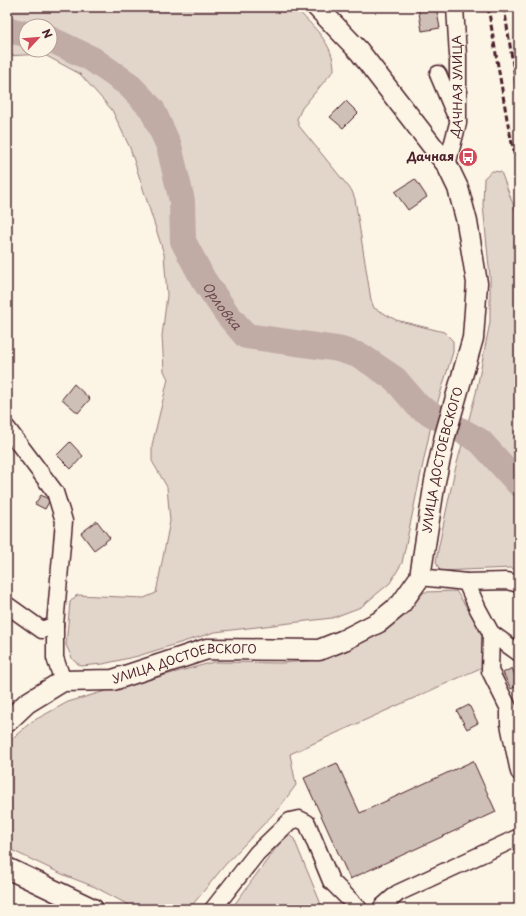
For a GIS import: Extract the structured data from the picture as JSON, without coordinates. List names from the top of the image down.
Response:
{
  "streets": {
    "main road": ["УЛИЦА ДОСТОЕВСКОГО"],
    "street": ["ДАЧНАЯ УЛИЦА"]
  },
  "crossings": [
    ["ДАЧНАЯ УЛИЦА", "УЛИЦА ДОСТОЕВСКОГО"]
  ],
  "water": ["Орловка"],
  "places": {
    "bus stop": ["Дачная"]
  },
  "north": "top right"
}
